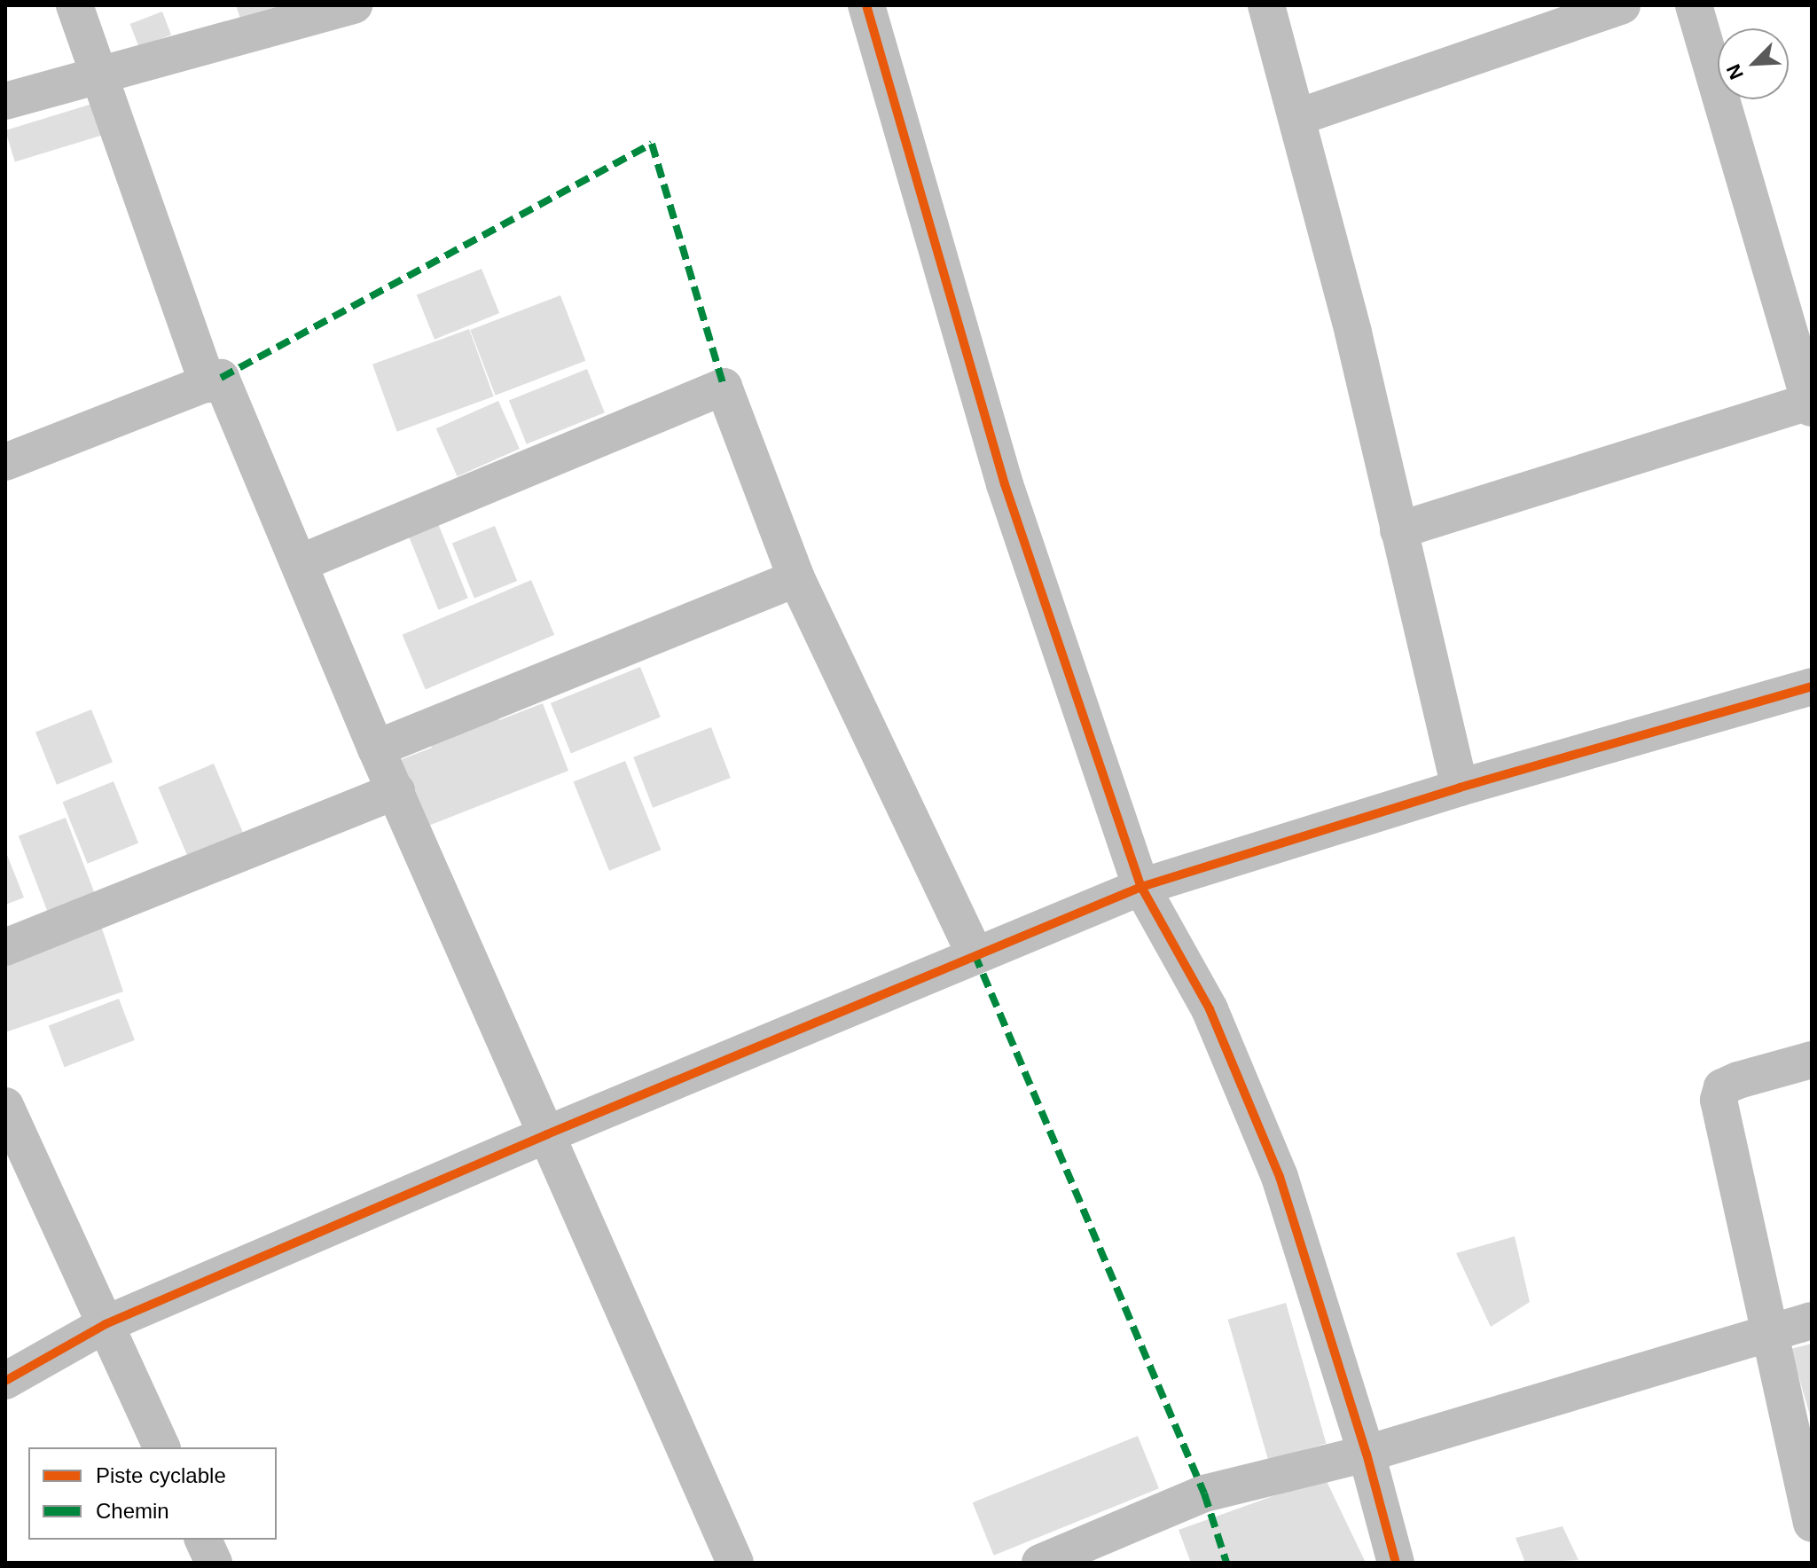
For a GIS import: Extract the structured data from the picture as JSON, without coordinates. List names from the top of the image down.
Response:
{
  "legend": ["Piste cyclable", "Chemin"],
  "north": "bottom left"
}
